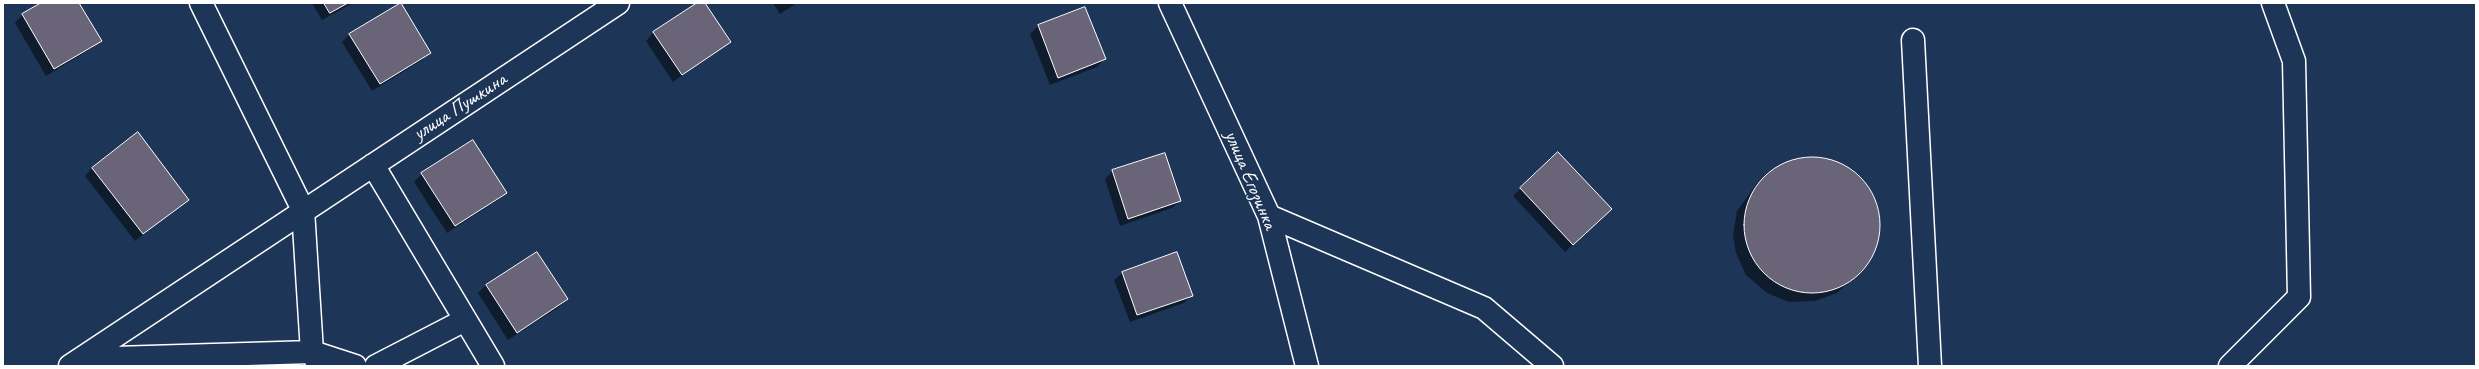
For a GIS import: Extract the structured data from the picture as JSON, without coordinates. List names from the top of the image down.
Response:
{
  "streets": {
    "street": ["улица Пушкина", "улица Егозинка"]
  }
}
